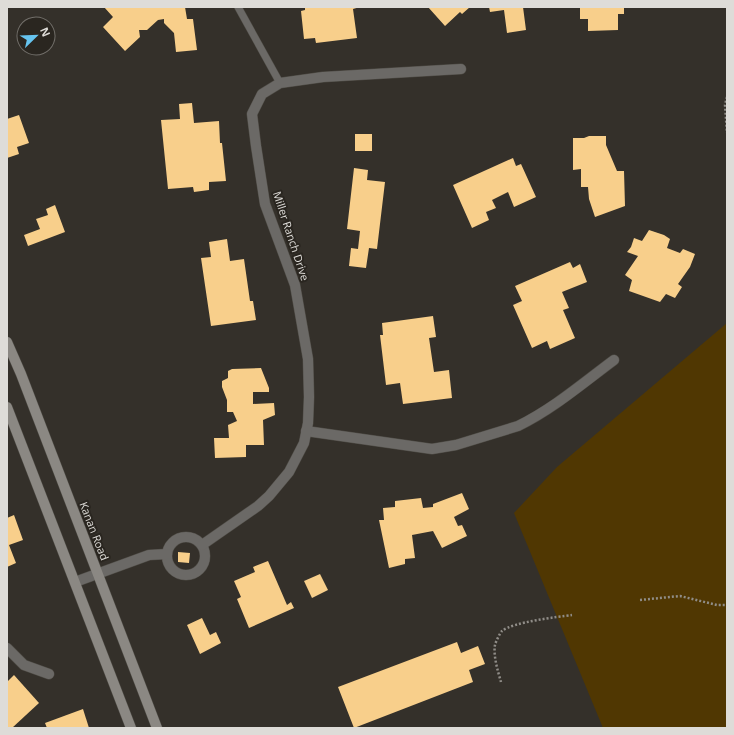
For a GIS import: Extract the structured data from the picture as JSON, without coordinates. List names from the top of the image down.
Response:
{
  "streets": {
    "main road": ["Kanan Road"],
    "street": ["Miller Ranch Drive"]
  },
  "north": "top right"
}
